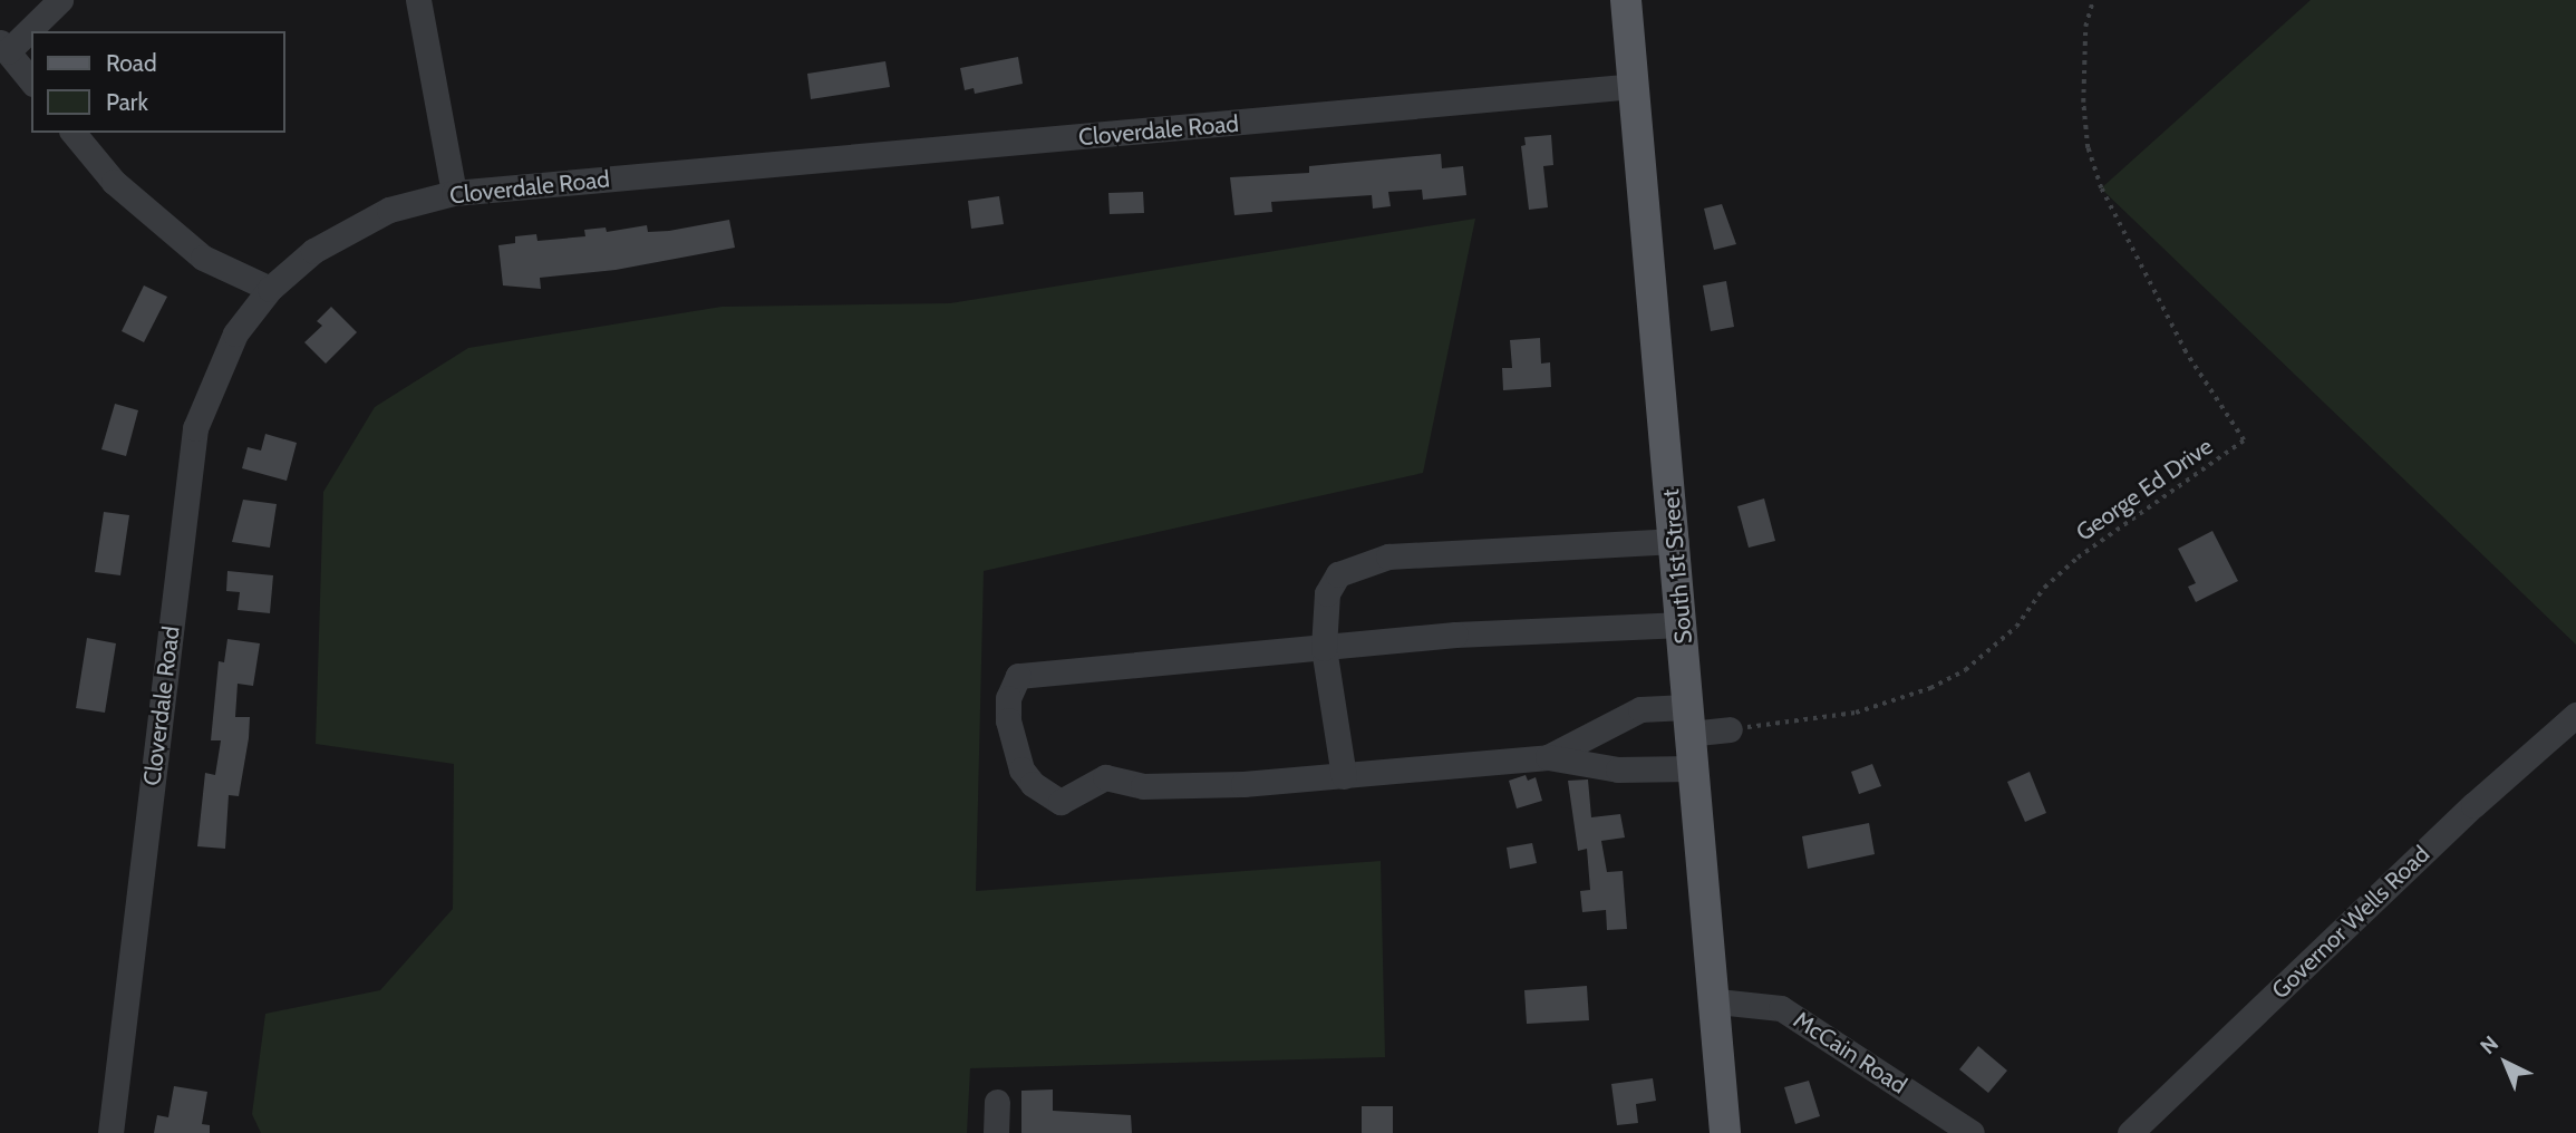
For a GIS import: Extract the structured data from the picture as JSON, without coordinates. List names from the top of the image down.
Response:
{
  "streets": {
    "main road": ["South 1st Street"],
    "street": ["Cloverdale Road", "Governor Wells Road", "McCain Road"],
    "path": ["George Ed Drive"]
  },
  "crossings": [
    ["Cloverdale Road", "South 1st Street"],
    ["South 1st Street", "McCain Road"]
  ],
  "legend": ["Road", "Park"],
  "north": "top left"
}
